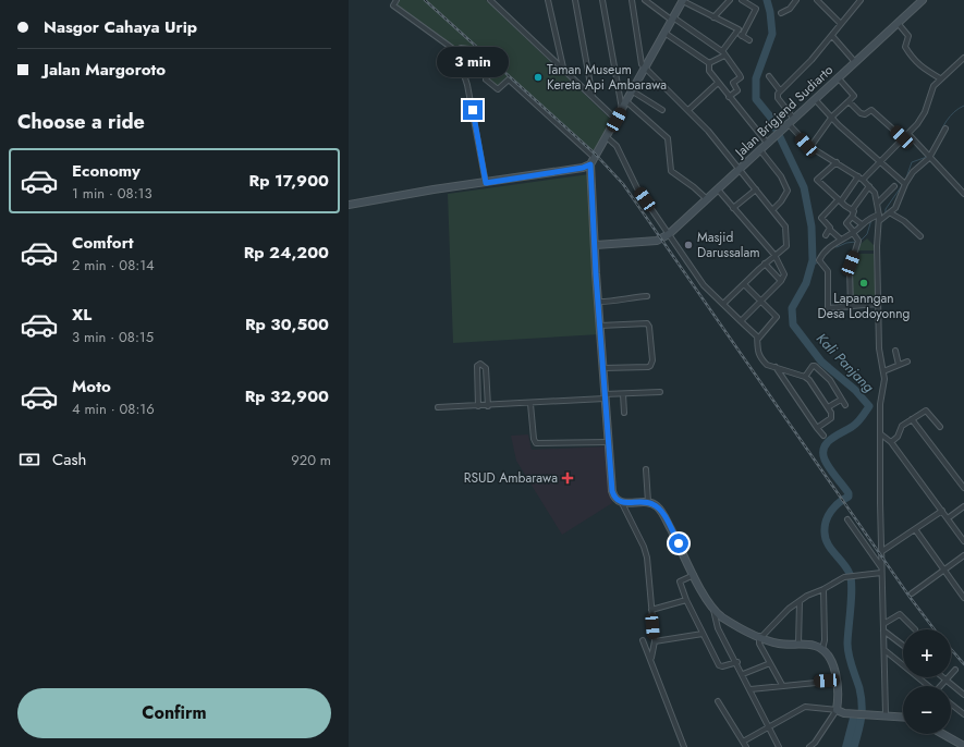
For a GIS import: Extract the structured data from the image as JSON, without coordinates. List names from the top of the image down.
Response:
{
  "streets": {
    "street": ["Jalan Brigjend Sudiarto"]
  },
  "water": ["Kali Panjang"],
  "places": {
    "other": ["Taman Museum Kereta Api Ambarawa", "Masjid Darussalam", "Lapanngan Desa Lodoyonng"],
    "health": ["RSUD Ambarawa"]
  },
  "page": {
    "banner": ["Nasgor Cahaya Urip", "Jalan Margoroto"],
    "bubble": "3 min",
    "heading": "Choose a ride",
    "list": [
      {
        "name": "Economy",
        "note": "1 min · 08:13",
        "value": "Rp 17,900"
      },
      {
        "name": "Comfort",
        "note": "2 min · 08:14",
        "value": "Rp 24,200"
      },
      {
        "name": "XL",
        "note": "3 min · 08:15",
        "value": "Rp 30,500"
      },
      {
        "name": "Moto",
        "note": "4 min · 08:16",
        "value": "Rp 32,900"
      }
    ],
    "pay": ["Cash", "920 m"],
    "map_buttons": ["+", "−"],
    "buttons": "Confirm"
  }
}
